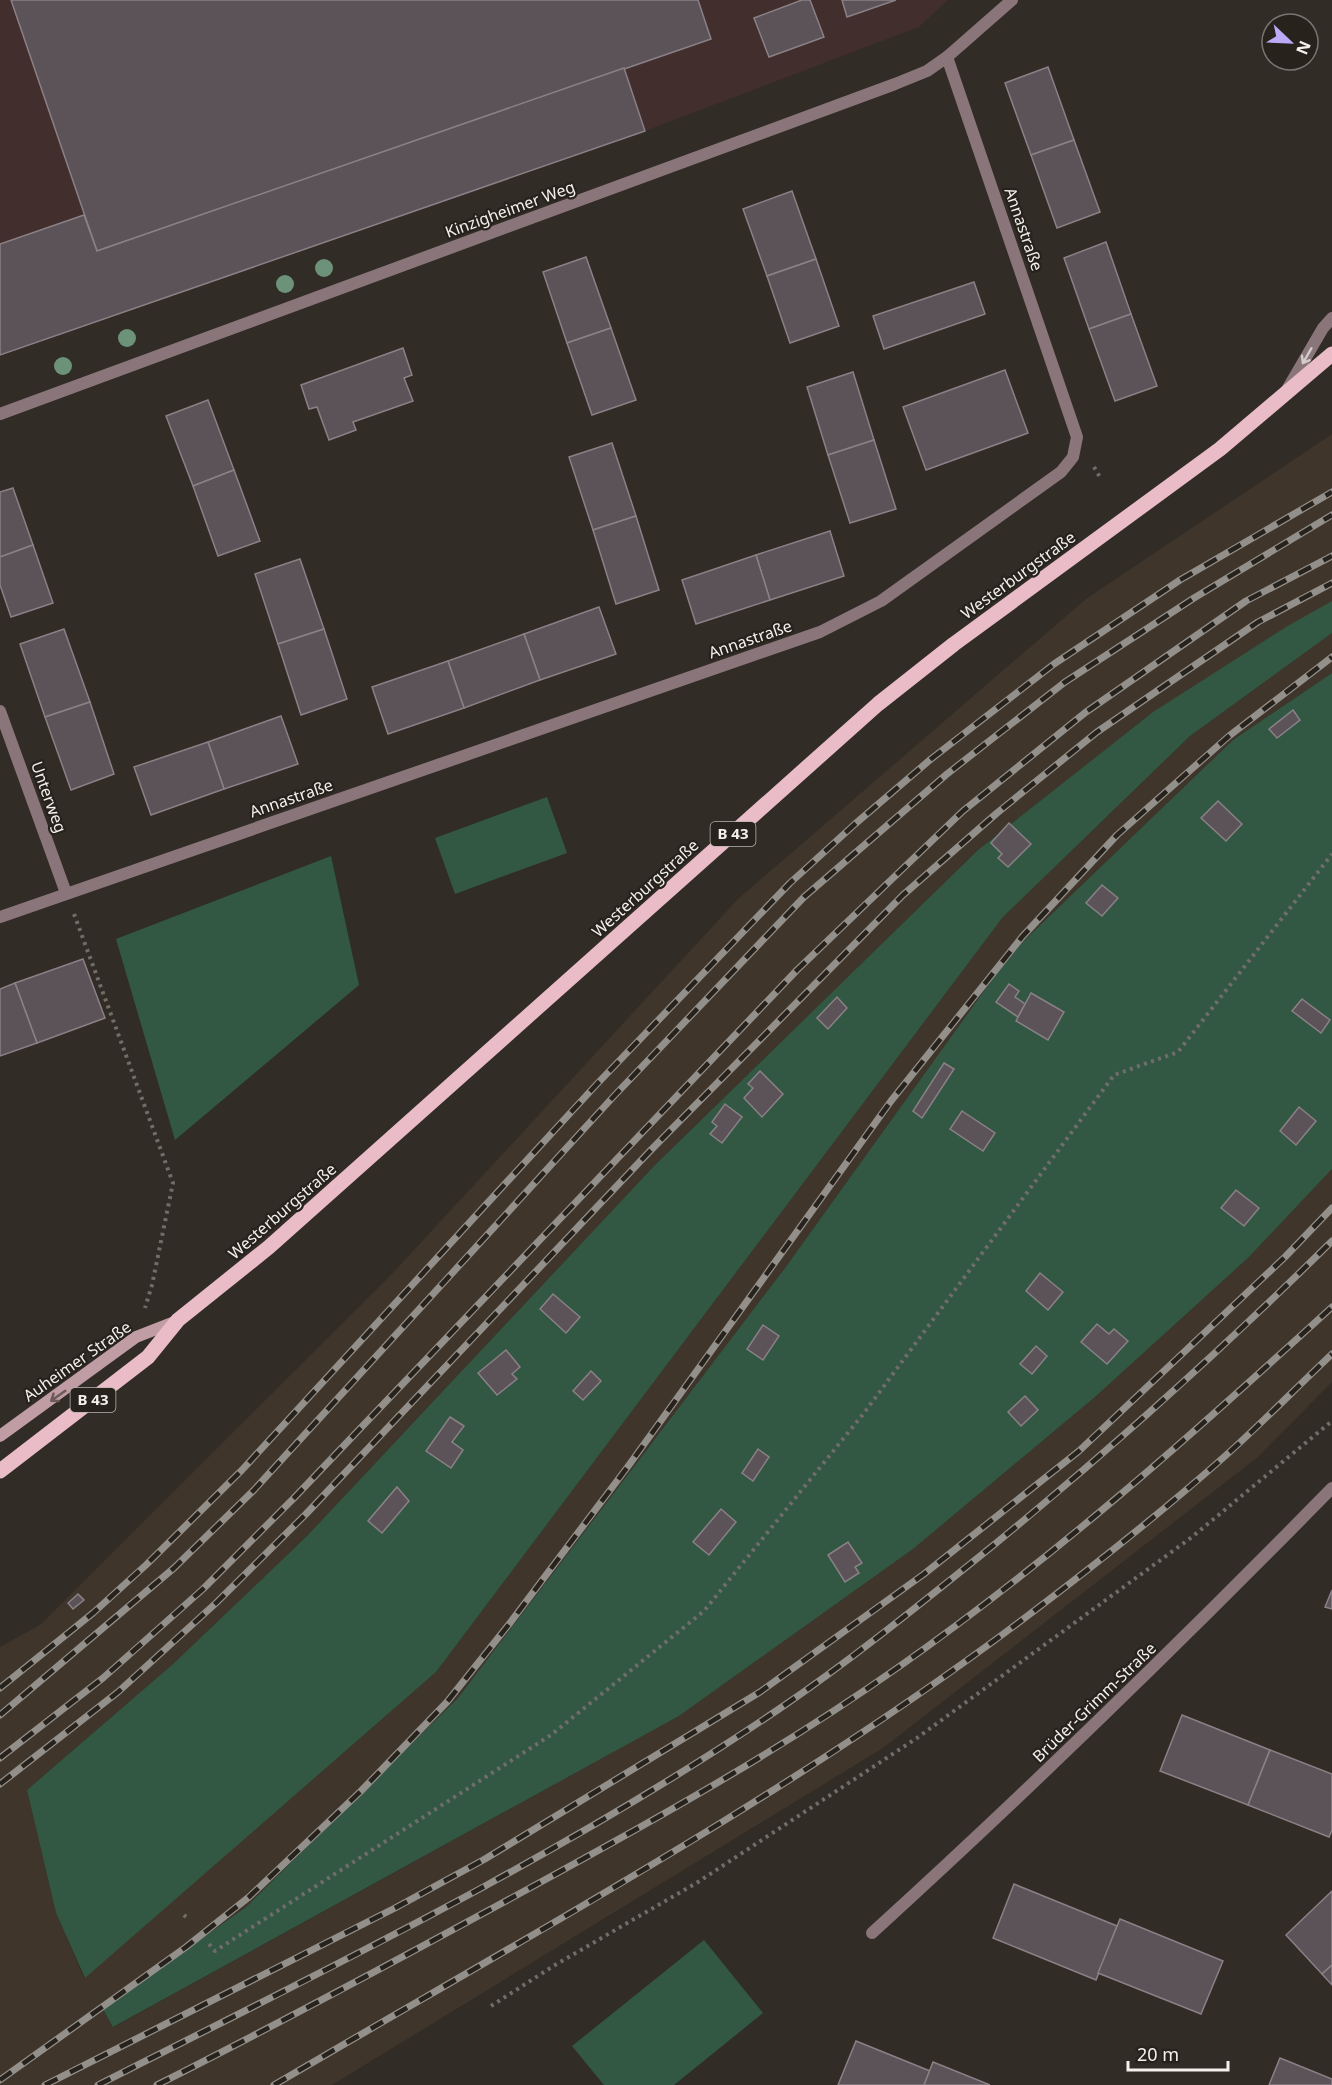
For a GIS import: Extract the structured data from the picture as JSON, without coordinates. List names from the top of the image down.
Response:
{
  "streets": {
    "main road": ["Westerburgstraße", "B 43", "Auheimer Straße"],
    "street": [
      "Kinzigheimer Weg",
      "Annastraße",
      "Unterweg",
      "Brüder-Grimm-Straße"
    ]
  },
  "crossings": [
    ["Kinzigheimer Weg", "Annastraße"],
    ["Annastraße", "Unterweg"],
    ["Westerburgstraße", "Auheimer Straße"]
  ],
  "one_way": ["Auheimer Straße"],
  "scale_bar": "20 m",
  "north": "bottom right"
}
